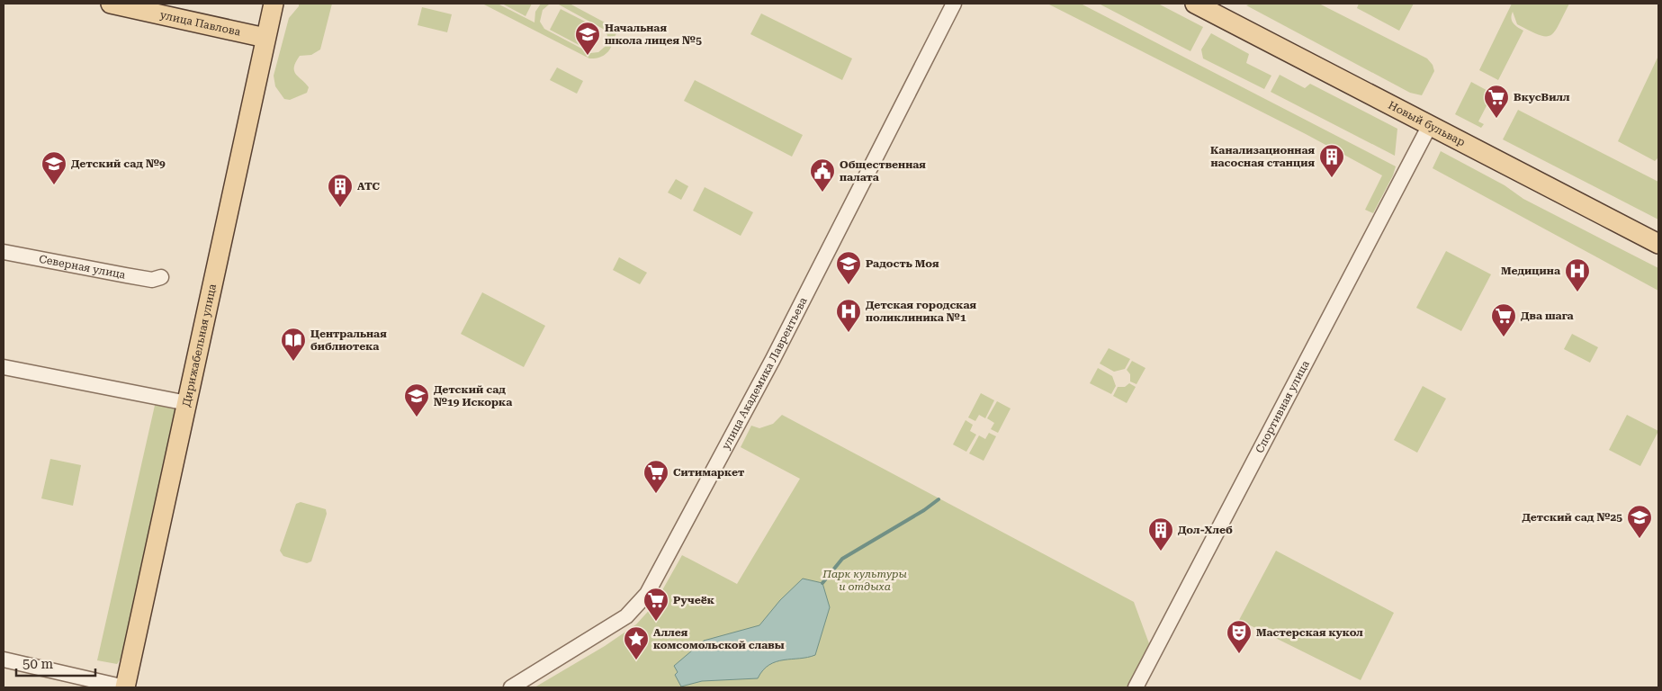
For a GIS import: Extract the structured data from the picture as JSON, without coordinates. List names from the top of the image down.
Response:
{
  "streets": {
    "main road": ["улица Павлова", "Новый бульвар", "Дирижабельная улица"],
    "street": ["Северная улица", "улица Академика Лаврентьева", "Спортивная улица"]
  },
  "crossings": [
    ["улица Павлова", "Дирижабельная улица"],
    ["Новый бульвар", "Спортивная улица"]
  ],
  "parks": ["Парк культуры и отдыха"],
  "places": {
    "school or university": [
      "Начальная школа лицея №5",
      "Детский сад №9",
      "Радость Моя",
      "Детский сад №19 Искорка",
      "Детский сад №25"
    ],
    "supermarket": [
      "ВкусВилл",
      "Два шага",
      "Ситимаркет",
      "Ручеёк"
    ],
    "building": ["Канализационная насосная станция", "АТС", "Дол-Хлеб"],
    "public building": ["Общественная палата"],
    "hospital": ["Медицина", "Детская городская поликлиника №1"],
    "library": ["Центральная библиотека"],
    "theatre": ["Мастерская кукол"],
    "place": ["Аллея комсомольской славы"]
  },
  "scale_bar": "50 m"
}
